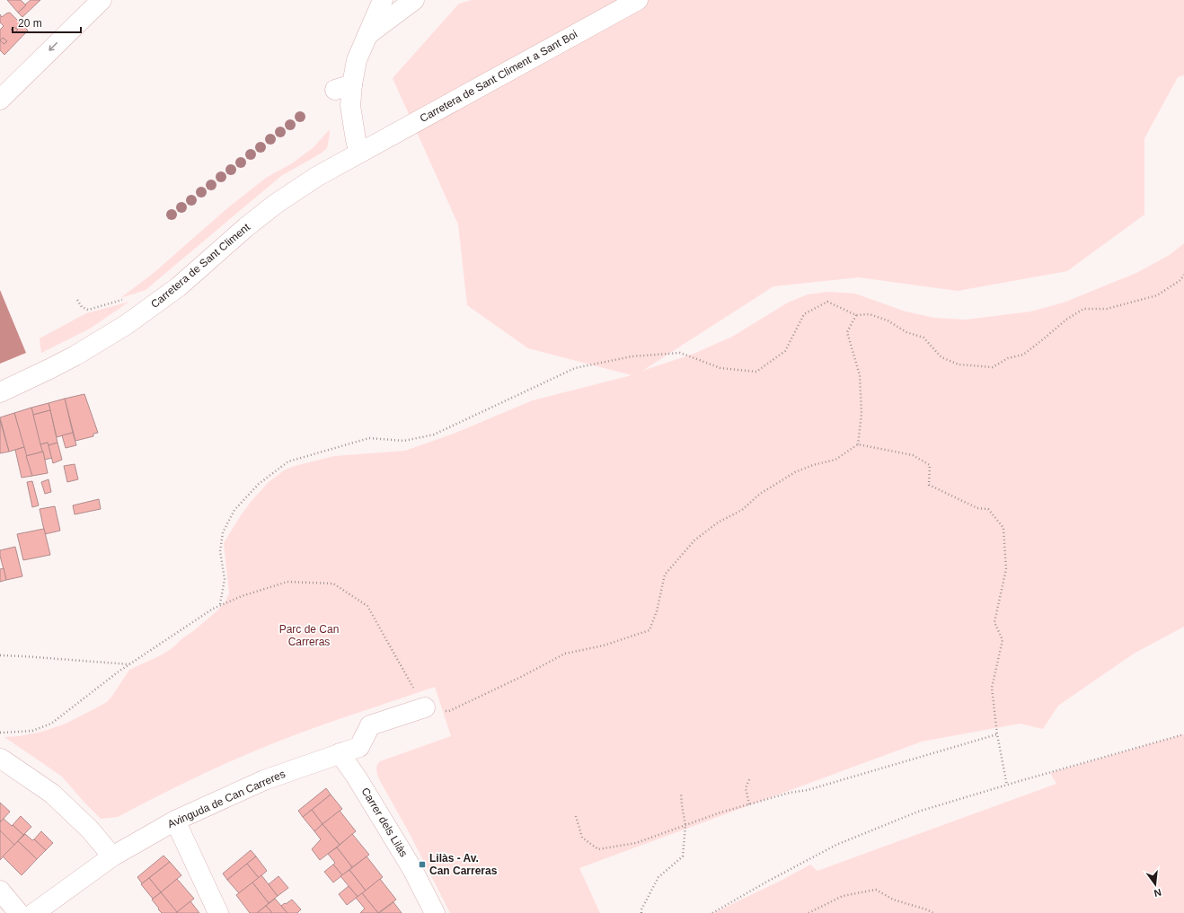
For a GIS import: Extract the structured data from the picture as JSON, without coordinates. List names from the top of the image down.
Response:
{
  "streets": {
    "street": [
      "Carretera de Sant Climent a Sant Boi",
      "Carretera de Sant Climent",
      "Avinguda de Can Carreres",
      "Carrer dels Lilàs"
    ]
  },
  "crossings": [
    ["Carretera de Sant Climent a Sant Boi", "Carretera de Sant Climent"],
    ["Avinguda de Can Carreres", "Carrer dels Lilàs"]
  ],
  "parks": ["Parc de Can Carreras"],
  "places": {
    "transit": ["Lilàs - Av. Can Carreras"]
  },
  "scale_bar": "20 m",
  "north": "bottom"
}
